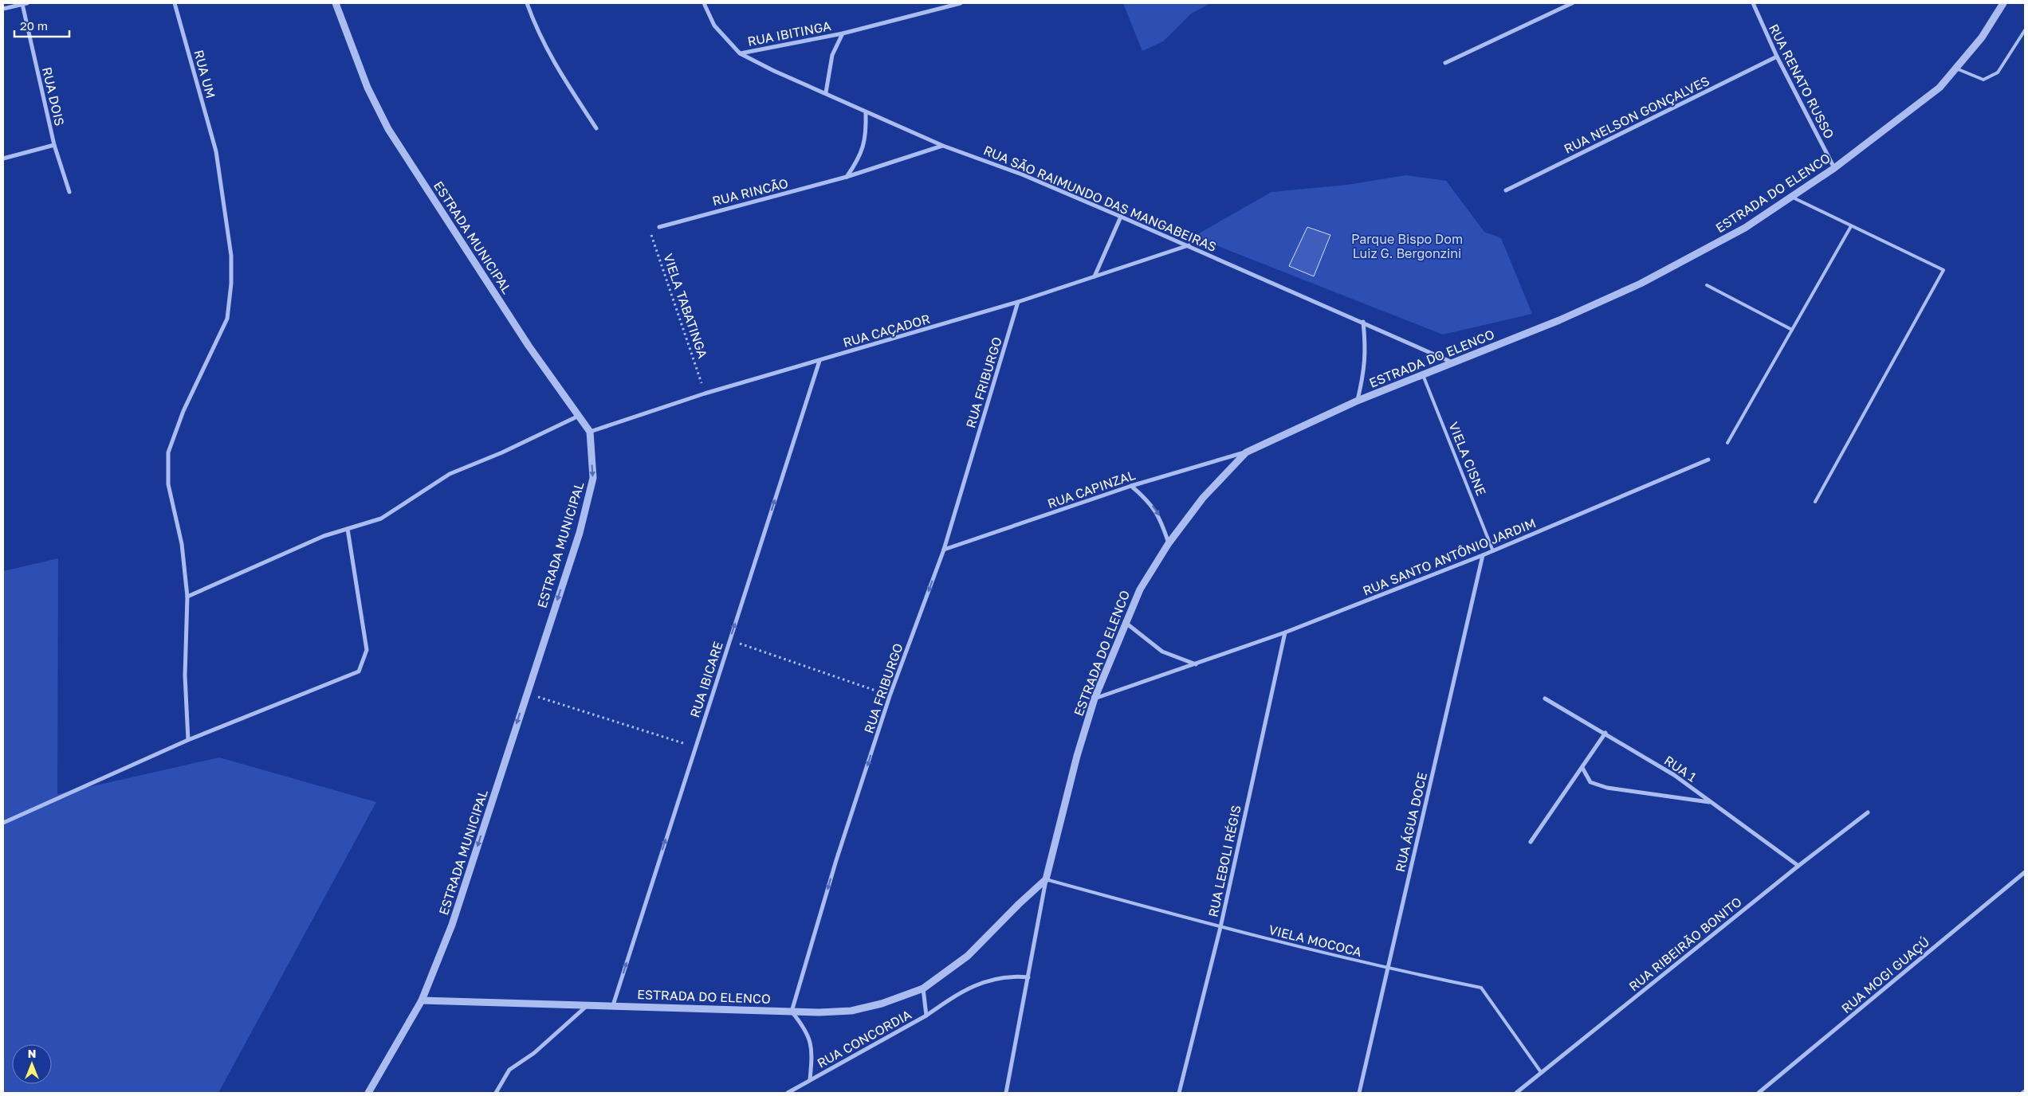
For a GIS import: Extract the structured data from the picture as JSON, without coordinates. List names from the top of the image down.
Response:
{
  "streets": {
    "street": [
      "RUA IBITINGA",
      "RUA UM",
      "RUA RENATO RUSSO",
      "RUA DOIS",
      "RUA NELSON GONÇALVES",
      "RUA RINCÃO",
      "ESTRADA DO ELENCO",
      "RUA SÃO RAIMUNDO DAS MANGABEIRAS",
      "ESTRADA MUNICIPAL",
      "RUA CAÇADOR",
      "RUA FRIBURGO",
      "RUA CAPINZAL",
      "RUA SANTO ANTÔNIO JARDIM",
      "RUA IBICARE",
      "RUA 1",
      "RUA ÁGUA DOCE",
      "RUA LEBOLI RÉGIS",
      "RUA RIBEIRÃO BONITO",
      "RUA MOGI GUAÇÚ",
      "RUA CONCORDIA"
    ],
    "lane": ["VIELA CISNE", "VIELA MOCOCA"],
    "path": ["VIELA TABATINGA"]
  },
  "crossings": [
    ["RUA IBITINGA", "RUA SÃO RAIMUNDO DAS MANGABEIRAS"],
    ["RUA RENATO RUSSO", "RUA NELSON GONÇALVES"],
    ["RUA RENATO RUSSO", "ESTRADA DO ELENCO"],
    ["RUA RINCÃO", "RUA SÃO RAIMUNDO DAS MANGABEIRAS"],
    ["RUA RINCÃO", "VIELA TABATINGA"],
    ["ESTRADA DO ELENCO", "RUA SÃO RAIMUNDO DAS MANGABEIRAS"],
    ["ESTRADA DO ELENCO", "ESTRADA MUNICIPAL"],
    ["ESTRADA DO ELENCO", "RUA FRIBURGO"],
    ["ESTRADA DO ELENCO", "VIELA CISNE"],
    ["ESTRADA DO ELENCO", "RUA CAPINZAL"],
    ["ESTRADA DO ELENCO", "RUA SANTO ANTÔNIO JARDIM"],
    ["ESTRADA DO ELENCO", "RUA IBICARE"],
    ["ESTRADA DO ELENCO", "VIELA MOCOCA"],
    ["ESTRADA DO ELENCO", "RUA CONCORDIA"],
    ["RUA SÃO RAIMUNDO DAS MANGABEIRAS", "RUA CAÇADOR"],
    ["ESTRADA MUNICIPAL", "RUA CAÇADOR"],
    ["VIELA TABATINGA", "RUA CAÇADOR"],
    ["RUA CAÇADOR", "RUA FRIBURGO"],
    ["RUA CAÇADOR", "RUA IBICARE"],
    ["RUA FRIBURGO", "RUA CAPINZAL"],
    ["VIELA CISNE", "RUA SANTO ANTÔNIO JARDIM"],
    ["RUA SANTO ANTÔNIO JARDIM", "RUA ÁGUA DOCE"],
    ["RUA SANTO ANTÔNIO JARDIM", "RUA LEBOLI RÉGIS"],
    ["RUA 1", "RUA RIBEIRÃO BONITO"],
    ["RUA ÁGUA DOCE", "VIELA MOCOCA"],
    ["RUA LEBOLI RÉGIS", "VIELA MOCOCA"],
    ["VIELA MOCOCA", "RUA RIBEIRÃO BONITO"]
  ],
  "one_way": ["ESTRADA MUNICIPAL", "RUA FRIBURGO", "RUA IBICARE"],
  "parks": ["Parque Bispo Dom Luiz G. Bergonzini"],
  "scale_bar": "20 m",
  "north": "top"
}
